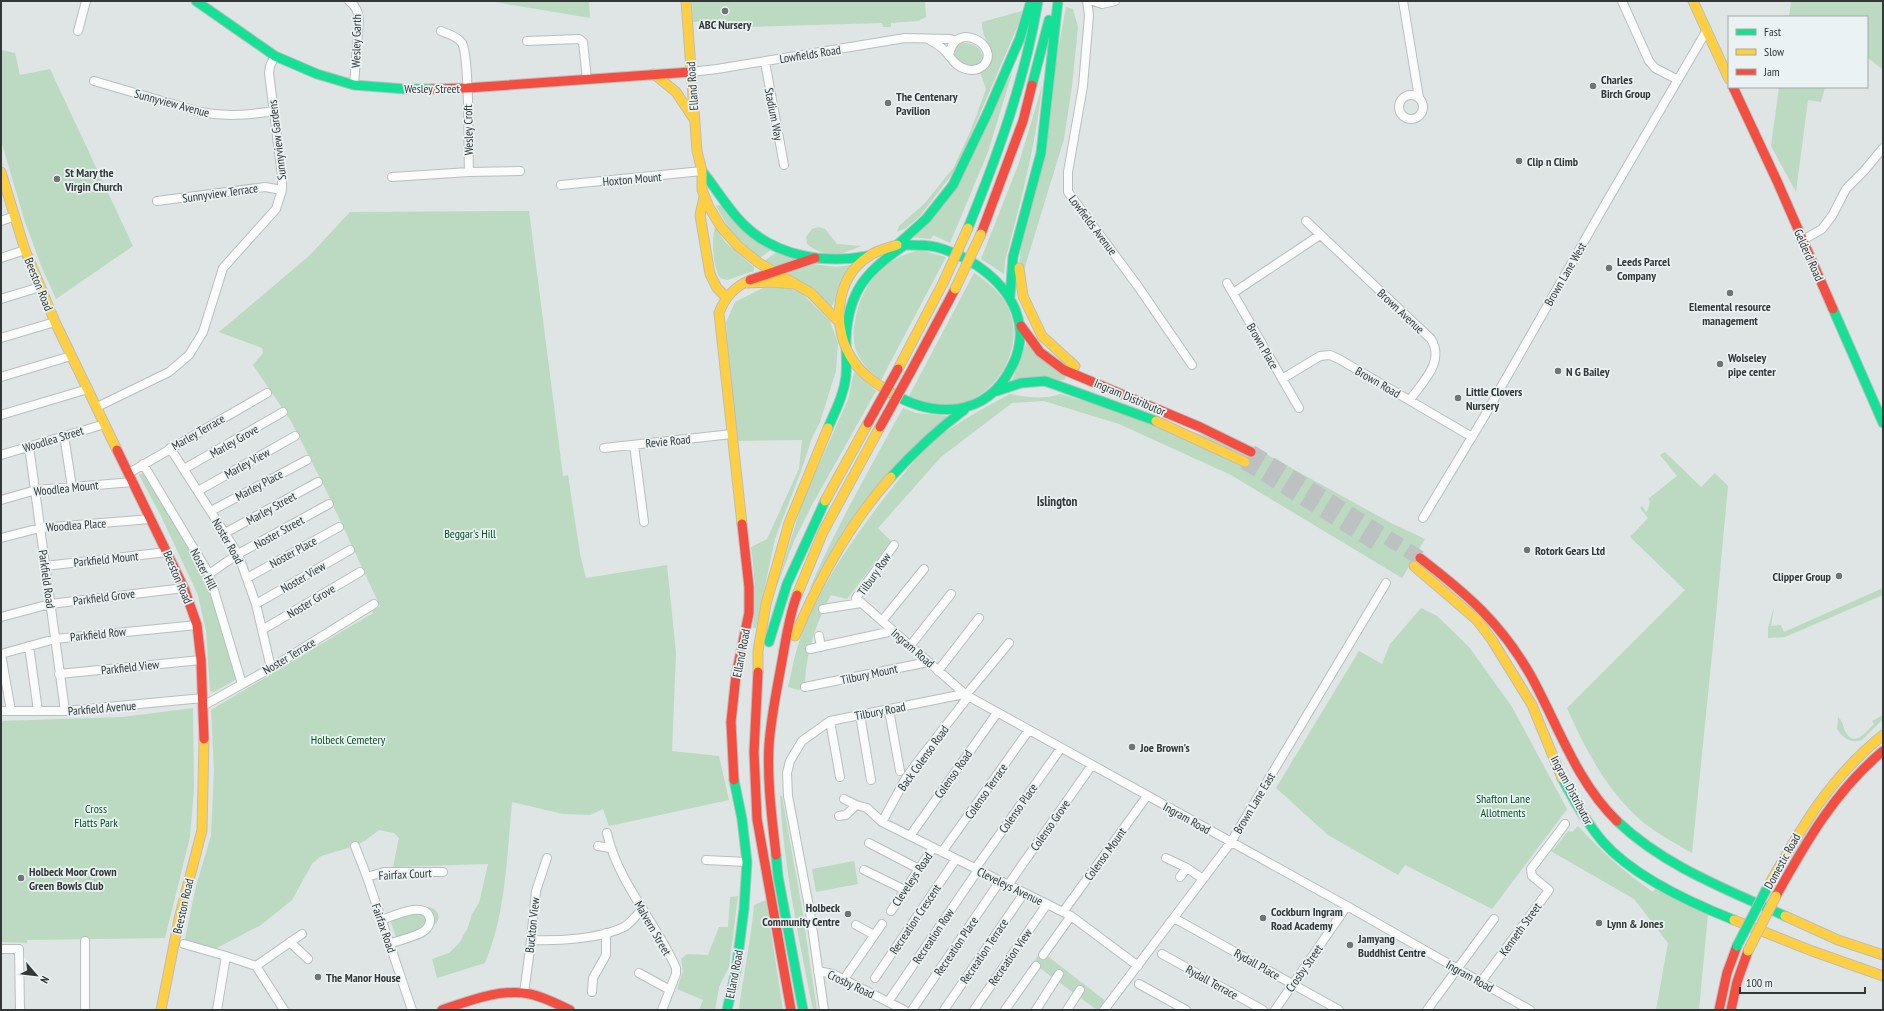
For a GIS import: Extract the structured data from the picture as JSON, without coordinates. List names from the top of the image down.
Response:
{
  "streets": {
    "main road": [
      "Elland Road",
      "Wesley Street",
      "Gelderd Road",
      "Beeston Road",
      "Ingram Distributor",
      "Domestic Road"
    ],
    "street": [
      "Wesley Garth",
      "Lowfields Road",
      "Sunnyview Avenue",
      "Stadium Way",
      "Wesley Croft",
      "Sunnyview Gardens",
      "Hoxton Mount",
      "Sunnyview Terrace",
      "Lowfields Avenue",
      "Brown Lane West",
      "Brown Avenue",
      "Brown Place",
      "Brown Road",
      "Marley Terrace",
      "Woodlea Street",
      "Marley Grove",
      "Revie Road",
      "Marley View",
      "Marley Place",
      "Woodlea Mount",
      "Marley Street",
      "Woodlea Place",
      "Noster Street",
      "Noster Road",
      "Noster Place",
      "Parkfield Mount",
      "Noster Hill",
      "Tilbury Row",
      "Noster View",
      "Parkfield Road",
      "Parkfield Grove",
      "Noster Grove",
      "Parkfield Row",
      "Ingram Road",
      "Noster Terrace",
      "Parkfield View",
      "Tilbury Mount",
      "Parkfield Avenue",
      "Tilbury Road",
      "Back Colenso Road",
      "Colenso Road",
      "Colenso Terrace",
      "Brown Lane East",
      "Colenso Place",
      "Colenso Grove",
      "Colenso Mount",
      "Fairfax Court",
      "Cleveleys Road",
      "Cleveleys Avenue",
      "Recreation Crescent",
      "Buckton View",
      "Fairfax Road",
      "Malvern Street",
      "Kenneth Street",
      "Recreation Row",
      "Recreation Place",
      "Recreation Terrace",
      "Recreation View",
      "Rydall Place",
      "Crosby Street",
      "Rydall Terrace",
      "Crosby Road"
    ]
  },
  "crossings": [
    ["Wesley Garth", "Wesley Street"],
    ["Lowfields Road", "Elland Road"],
    ["Lowfields Road", "Wesley Street"],
    ["Lowfields Road", "Stadium Way"],
    ["Elland Road", "Wesley Street"],
    ["Elland Road", "Hoxton Mount"],
    ["Elland Road", "Revie Road"],
    ["Wesley Street", "Wesley Croft"],
    ["Wesley Street", "Sunnyview Gardens"],
    ["Sunnyview Avenue", "Sunnyview Gardens"],
    ["Sunnyview Gardens", "Sunnyview Terrace"],
    ["Sunnyview Gardens", "Beeston Road"],
    ["Brown Lane West", "Brown Road"],
    ["Beeston Road", "Marley Terrace"],
    ["Beeston Road", "Woodlea Street"],
    ["Beeston Road", "Woodlea Mount"],
    ["Beeston Road", "Woodlea Place"],
    ["Beeston Road", "Parkfield Mount"],
    ["Beeston Road", "Parkfield Grove"],
    ["Beeston Road", "Parkfield Row"],
    ["Beeston Road", "Noster Terrace"],
    ["Beeston Road", "Parkfield View"],
    ["Beeston Road", "Parkfield Avenue"],
    ["Brown Avenue", "Brown Road"],
    ["Brown Place", "Brown Road"],
    ["Marley Terrace", "Woodlea Mount"],
    ["Marley Terrace", "Noster Road"],
    ["Marley Terrace", "Noster Hill"],
    ["Woodlea Street", "Parkfield Road"],
    ["Marley Grove", "Noster Road"],
    ["Marley View", "Noster Road"],
    ["Marley Place", "Noster Road"],
    ["Woodlea Mount", "Parkfield Road"],
    ["Marley Street", "Noster Road"],
    ["Woodlea Place", "Parkfield Road"],
    ["Noster Street", "Noster Road"],
    ["Noster Street", "Noster Hill"],
    ["Noster Road", "Noster Place"],
    ["Noster Road", "Noster View"],
    ["Noster Road", "Noster Grove"],
    ["Noster Road", "Noster Terrace"],
    ["Parkfield Mount", "Parkfield Road"],
    ["Noster Hill", "Noster Terrace"],
    ["Tilbury Row", "Ingram Road"],
    ["Parkfield Road", "Parkfield Grove"],
    ["Parkfield Road", "Parkfield Row"],
    ["Parkfield Road", "Parkfield View"],
    ["Parkfield Road", "Parkfield Avenue"],
    ["Ingram Road", "Tilbury Mount"],
    ["Ingram Road", "Tilbury Road"],
    ["Ingram Road", "Back Colenso Road"],
    ["Ingram Road", "Colenso Road"],
    ["Ingram Road", "Colenso Terrace"],
    ["Ingram Road", "Brown Lane East"],
    ["Ingram Road", "Colenso Place"],
    ["Ingram Road", "Colenso Grove"],
    ["Ingram Road", "Colenso Mount"],
    ["Ingram Road", "Kenneth Street"],
    ["Ingram Road", "Crosby Street"],
    ["Noster Terrace", "Parkfield Avenue"],
    ["Tilbury Road", "Back Colenso Road"],
    ["Tilbury Road", "Crosby Road"],
    ["Back Colenso Road", "Cleveleys Avenue"],
    ["Colenso Road", "Cleveleys Avenue"],
    ["Colenso Terrace", "Cleveleys Avenue"],
    ["Brown Lane East", "Cleveleys Avenue"],
    ["Brown Lane East", "Rydall Place"],
    ["Colenso Place", "Cleveleys Avenue"],
    ["Colenso Place", "Recreation Row"],
    ["Colenso Grove", "Cleveleys Avenue"],
    ["Colenso Grove", "Recreation Place"],
    ["Colenso Mount", "Cleveleys Avenue"],
    ["Fairfax Court", "Fairfax Road"],
    ["Cleveleys Road", "Cleveleys Avenue"],
    ["Cleveleys Avenue", "Recreation Crescent"],
    ["Cleveleys Avenue", "Recreation Row"],
    ["Cleveleys Avenue", "Recreation Place"],
    ["Cleveleys Avenue", "Recreation Terrace"],
    ["Cleveleys Avenue", "Recreation View"],
    ["Recreation Row", "Crosby Road"],
    ["Rydall Place", "Crosby Street"]
  ],
  "districts": ["Islington"],
  "parks": [
    "Beggar's Hill",
    "Holbeck Cemetery",
    "Shafton Lane Allotments",
    "Cross Flatts Park"
  ],
  "places": [
    "ABC Nursery",
    "Charles Birch Group",
    "The Centenary Pavilion",
    "Clip n Climb",
    "St Mary the Virgin Church",
    "Leeds Parcel Company",
    "Elemental resource management",
    "Wolseley pipe center",
    "N G Bailey",
    "Little Clovers Nursery",
    "Rotork Gears Ltd",
    "Clipper Group",
    "Joe Brown's",
    "Holbeck Moor Crown Green Bowls Club",
    "Holbeck Community Centre",
    "Cockburn Ingram Road Academy",
    "Lynn & Jones",
    "Jamyang Buddhist Centre",
    "The Manor House"
  ],
  "legend": ["Fast", "Slow", "Jam"],
  "scale_bar": "100 m",
  "north": "bottom right"
}
